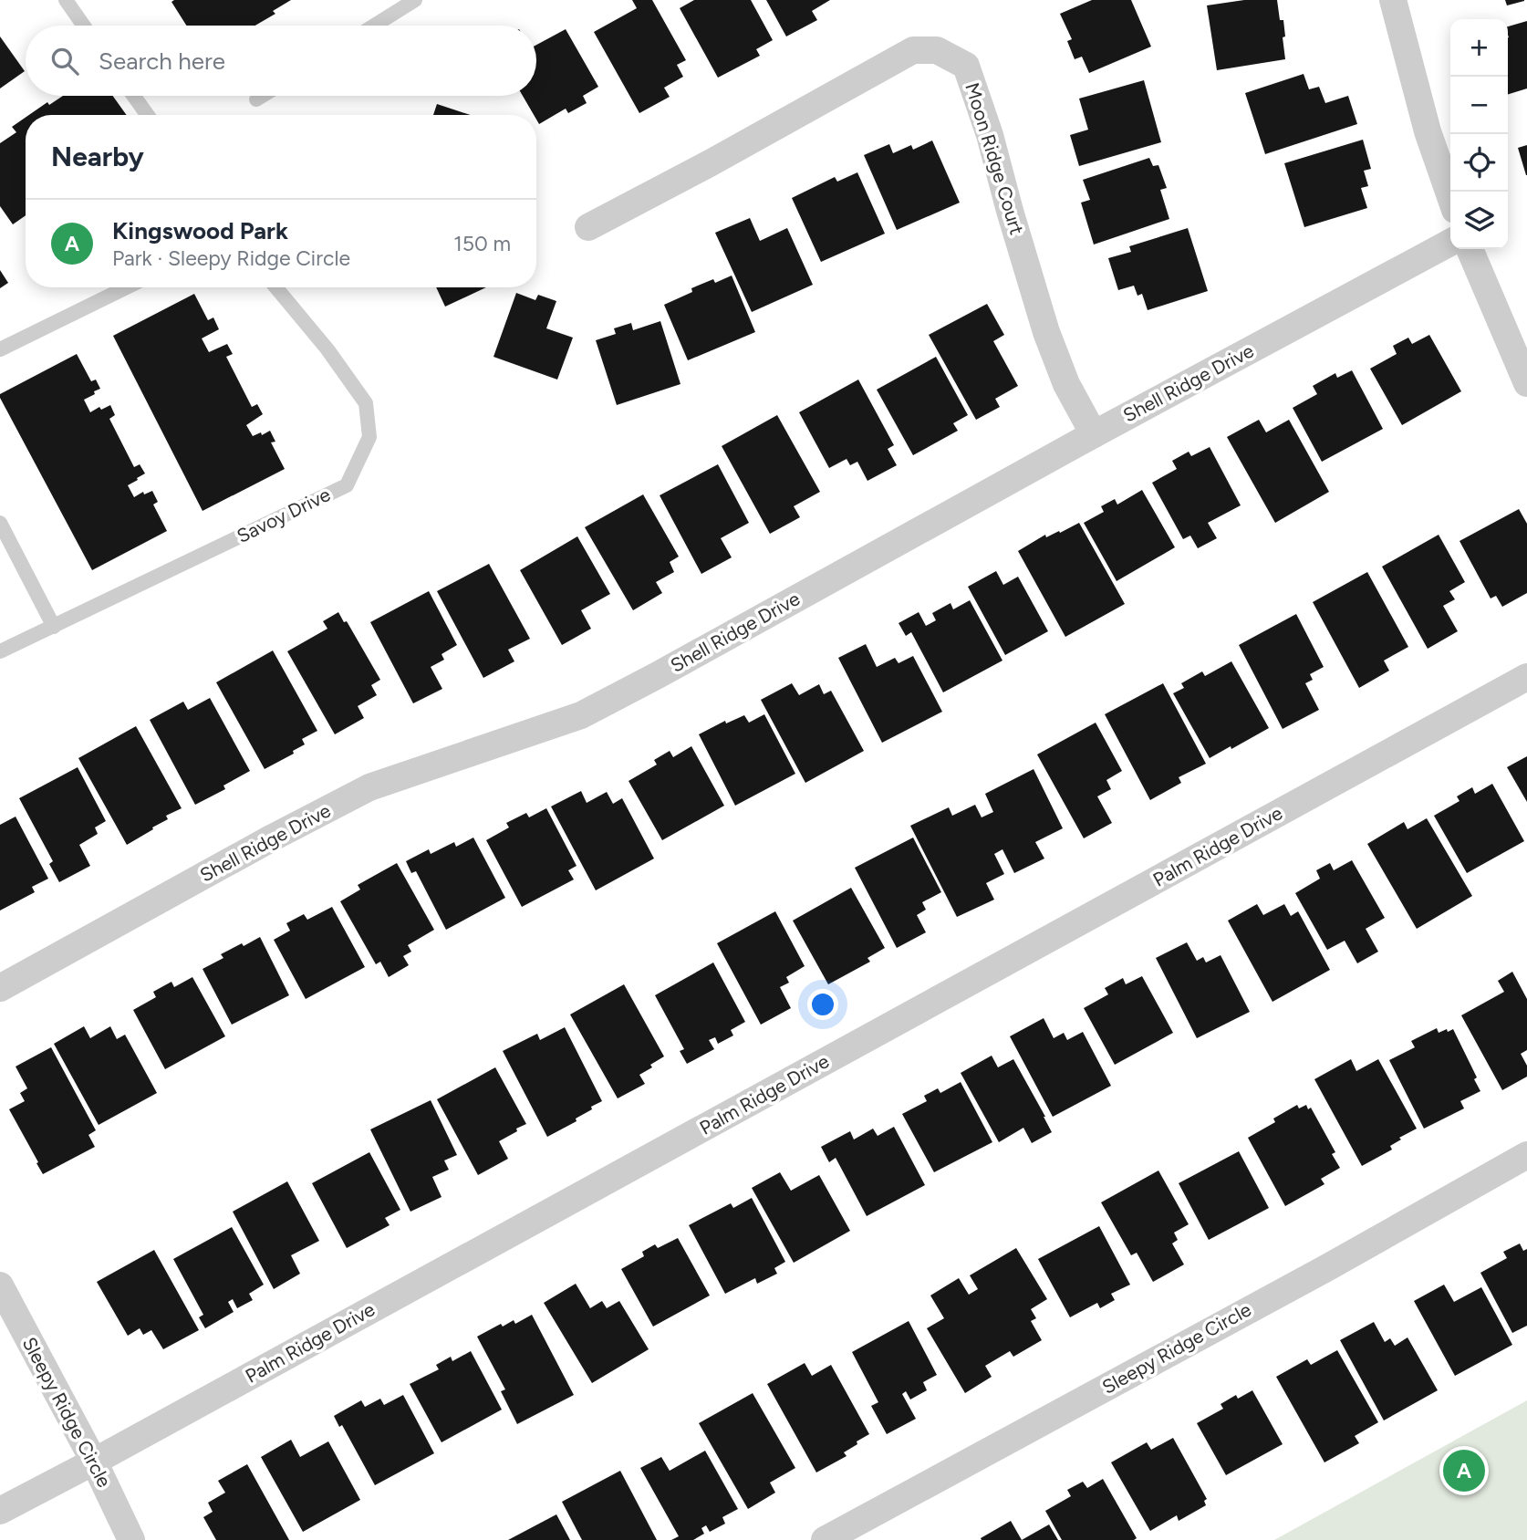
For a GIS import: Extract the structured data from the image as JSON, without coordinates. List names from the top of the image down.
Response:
{
  "streets": {
    "street": [
      "Moon Ridge Court",
      "Shell Ridge Drive",
      "Palm Ridge Drive",
      "Sleepy Ridge Circle"
    ],
    "lane": ["Savoy Drive"]
  },
  "crossings": [
    ["Moon Ridge Court", "Shell Ridge Drive"],
    ["Palm Ridge Drive", "Sleepy Ridge Circle"]
  ],
  "page": {
    "map_buttons": ["+", "−"],
    "search": "Search here",
    "heading": "Nearby",
    "list": [
      {
        "mark": "A",
        "name": "Kingswood Park",
        "note": "Park · Sleepy Ridge Circle",
        "value": "150 m"
      }
    ],
    "pins": "A"
  }
}
